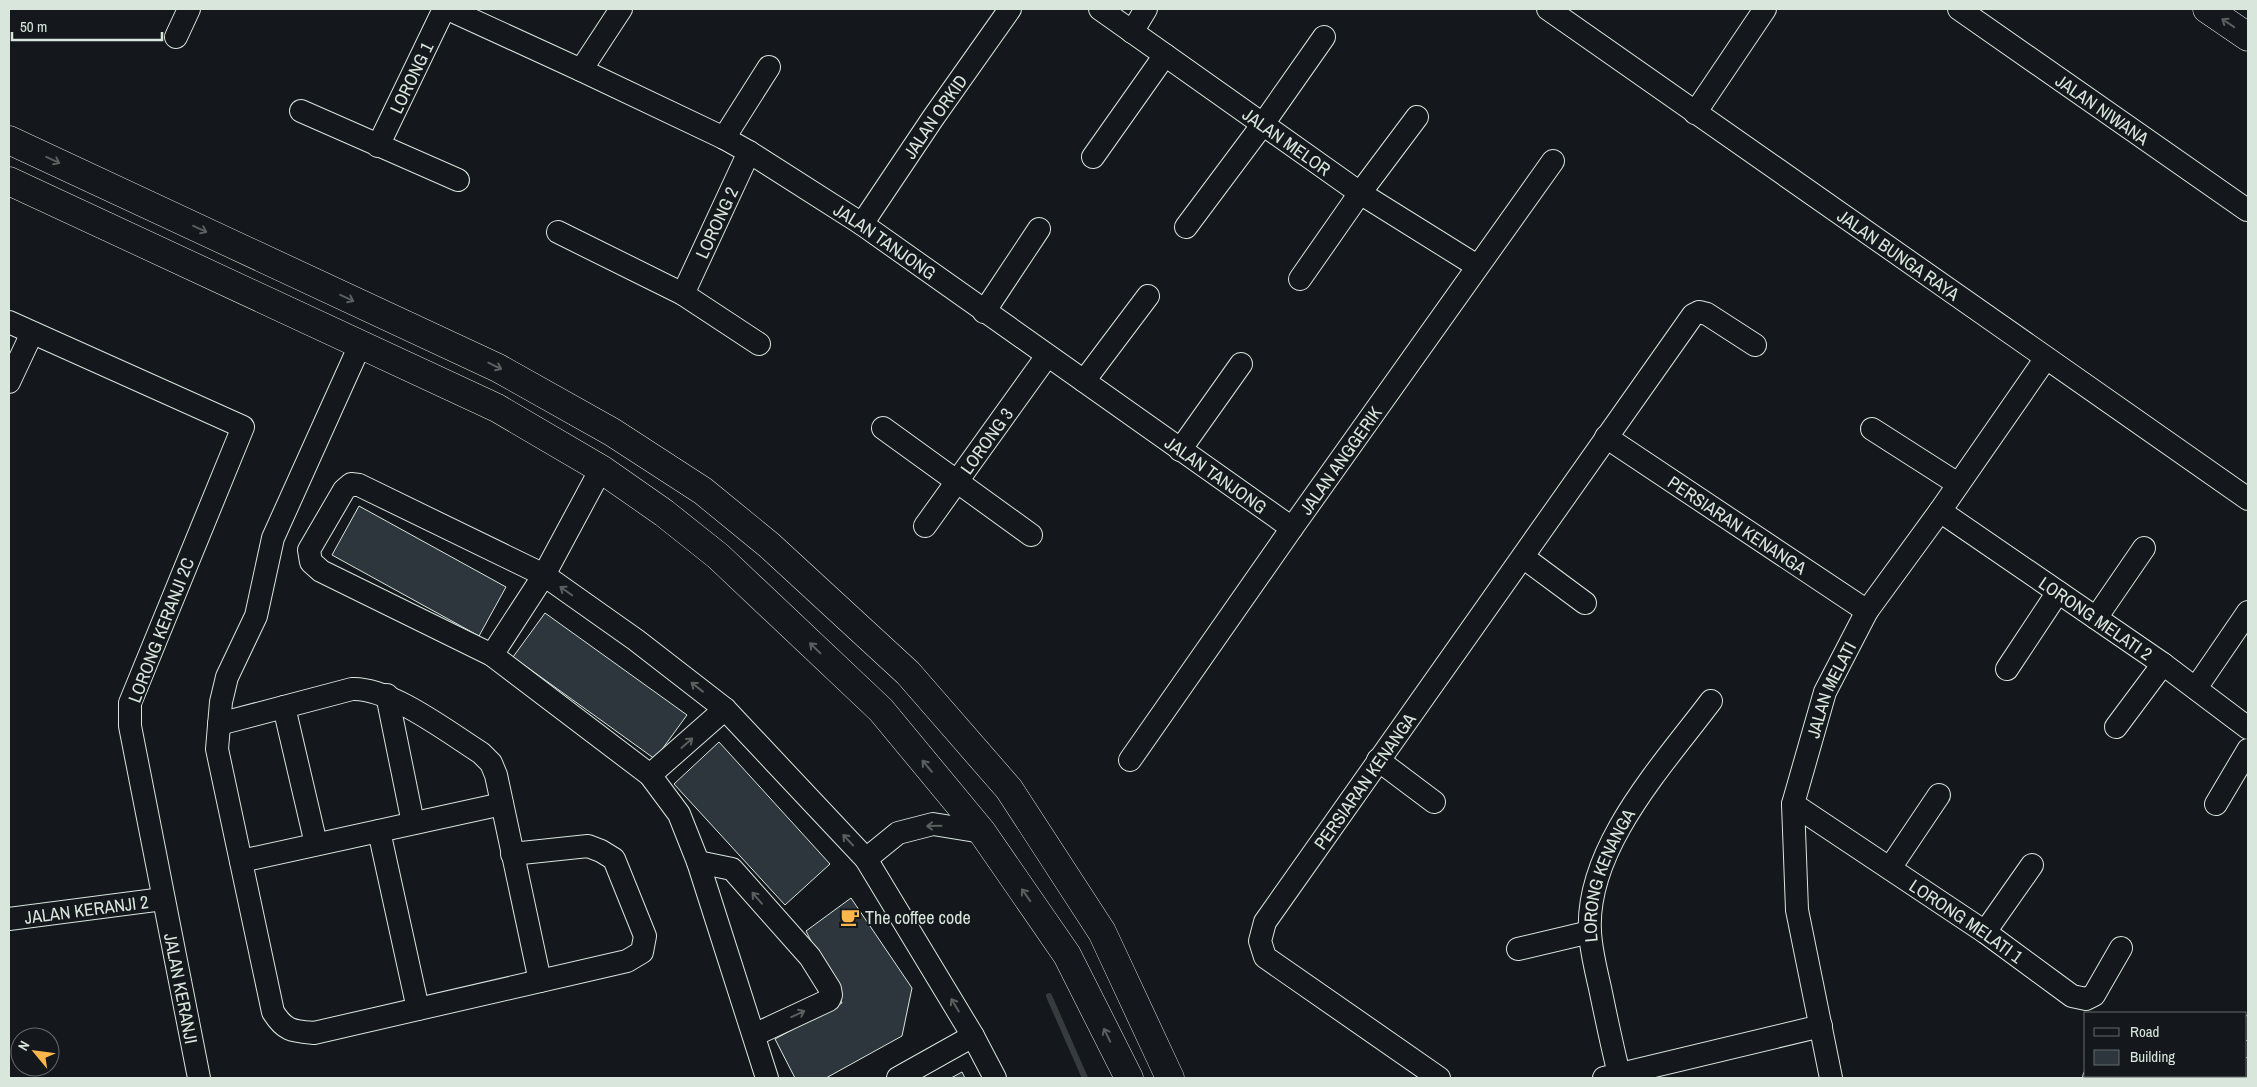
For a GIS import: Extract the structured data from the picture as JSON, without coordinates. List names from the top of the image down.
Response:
{
  "streets": {
    "street": [
      "LORONG 1",
      "JALAN NIWANA",
      "JALAN ORKID",
      "JALAN MELOR",
      "LORONG 2",
      "JALAN TANJONG",
      "JALAN BUNGA RAYA",
      "LORONG 3",
      "JALAN ANGGERIK",
      "PERSIARAN KENANGA",
      "LORONG MELATI 2",
      "LORONG KERANJI 2C",
      "JALAN MELATI",
      "LORONG KENANGA",
      "JALAN KERANJI 2",
      "LORONG MELATI 1",
      "JALAN KERANJI"
    ]
  },
  "crossings": [
    ["JALAN ORKID", "JALAN TANJONG"],
    ["JALAN MELOR", "JALAN ANGGERIK"],
    ["LORONG 2", "JALAN TANJONG"],
    ["JALAN TANJONG", "LORONG 3"],
    ["JALAN TANJONG", "JALAN ANGGERIK"],
    ["JALAN BUNGA RAYA", "JALAN MELATI"],
    ["PERSIARAN KENANGA", "JALAN MELATI"],
    ["LORONG MELATI 2", "JALAN MELATI"],
    ["LORONG KERANJI 2C", "JALAN KERANJI 2"],
    ["LORONG KERANJI 2C", "JALAN KERANJI"],
    ["JALAN MELATI", "LORONG MELATI 1"],
    ["JALAN KERANJI 2", "JALAN KERANJI"]
  ],
  "places": {
    "cafe": ["The coffee code"]
  },
  "legend": ["Road", "Building"],
  "scale_bar": "50 m",
  "north": "top left"
}
